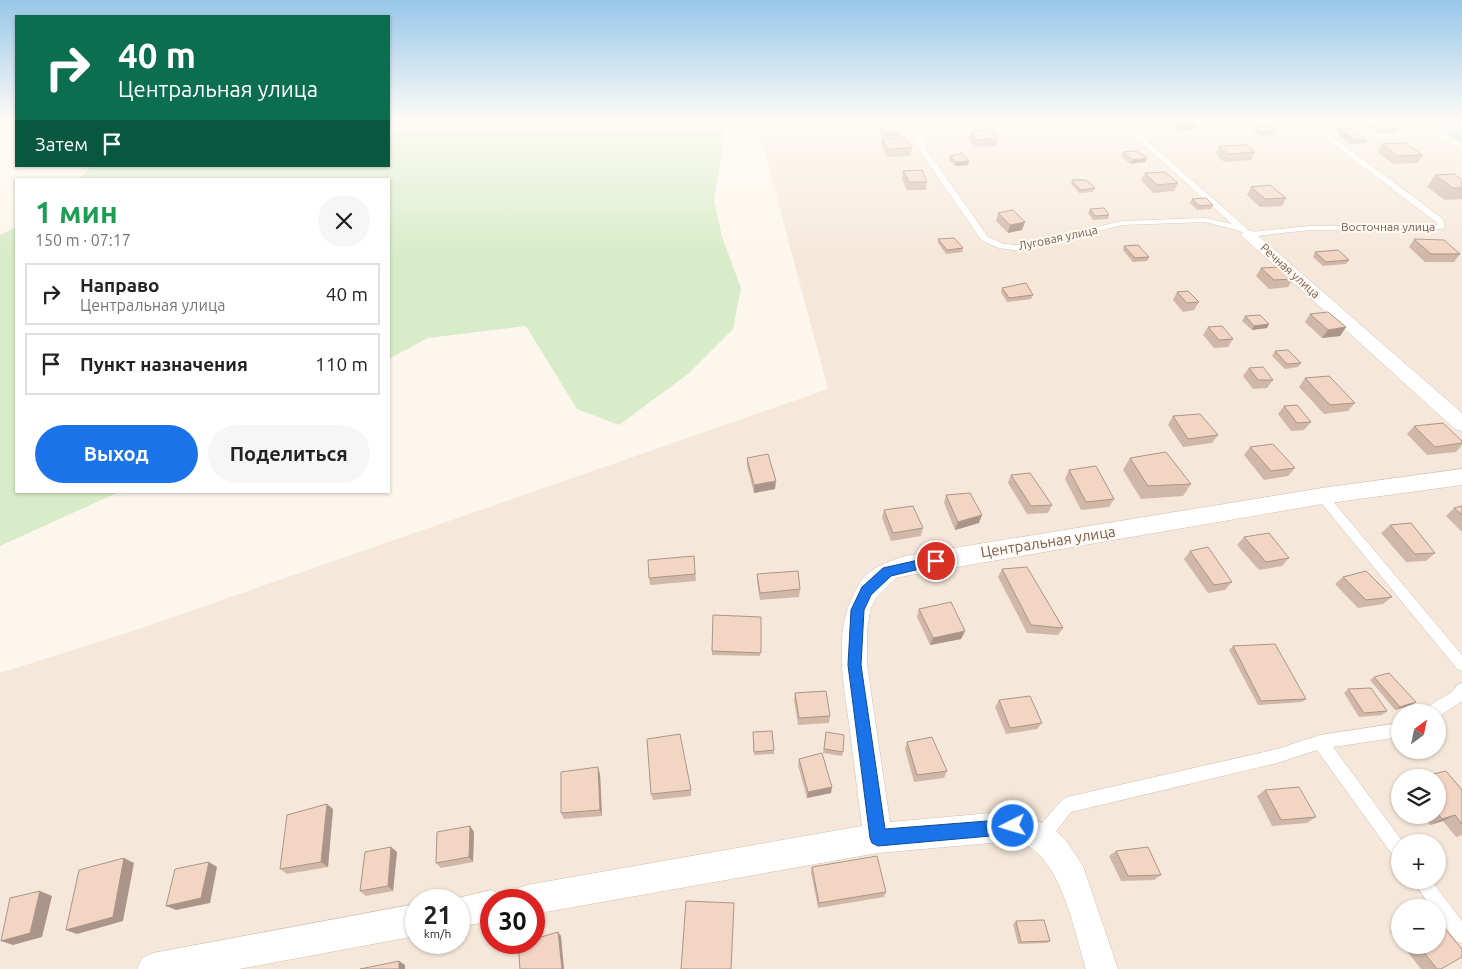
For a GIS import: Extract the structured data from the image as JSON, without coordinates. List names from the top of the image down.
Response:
{
  "streets": {
    "street": ["Речная улица", "Центральная улица"],
    "lane": ["Восточная улица", "Луговая улица"]
  },
  "crossings": [
    ["Восточная улица", "Луговая улица"],
    ["Восточная улица", "Речная улица"],
    ["Луговая улица", "Речная улица"]
  ],
  "north": "top right",
  "page": {
    "turn": ["40 m", "Центральная улица"],
    "then": "Затем",
    "heading": ["1 мин", "150 m · 07:17"],
    "list": [
      {
        "name": "Направо",
        "note": "Центральная улица",
        "value": "40 m"
      },
      {
        "name": "Пункт назначения",
        "value": "110 m"
      }
    ],
    "buttons": ["Выход", "Поделиться"],
    "map_buttons": ["+", "−"],
    "speed": "21 km/h",
    "limit": "30"
  }
}
